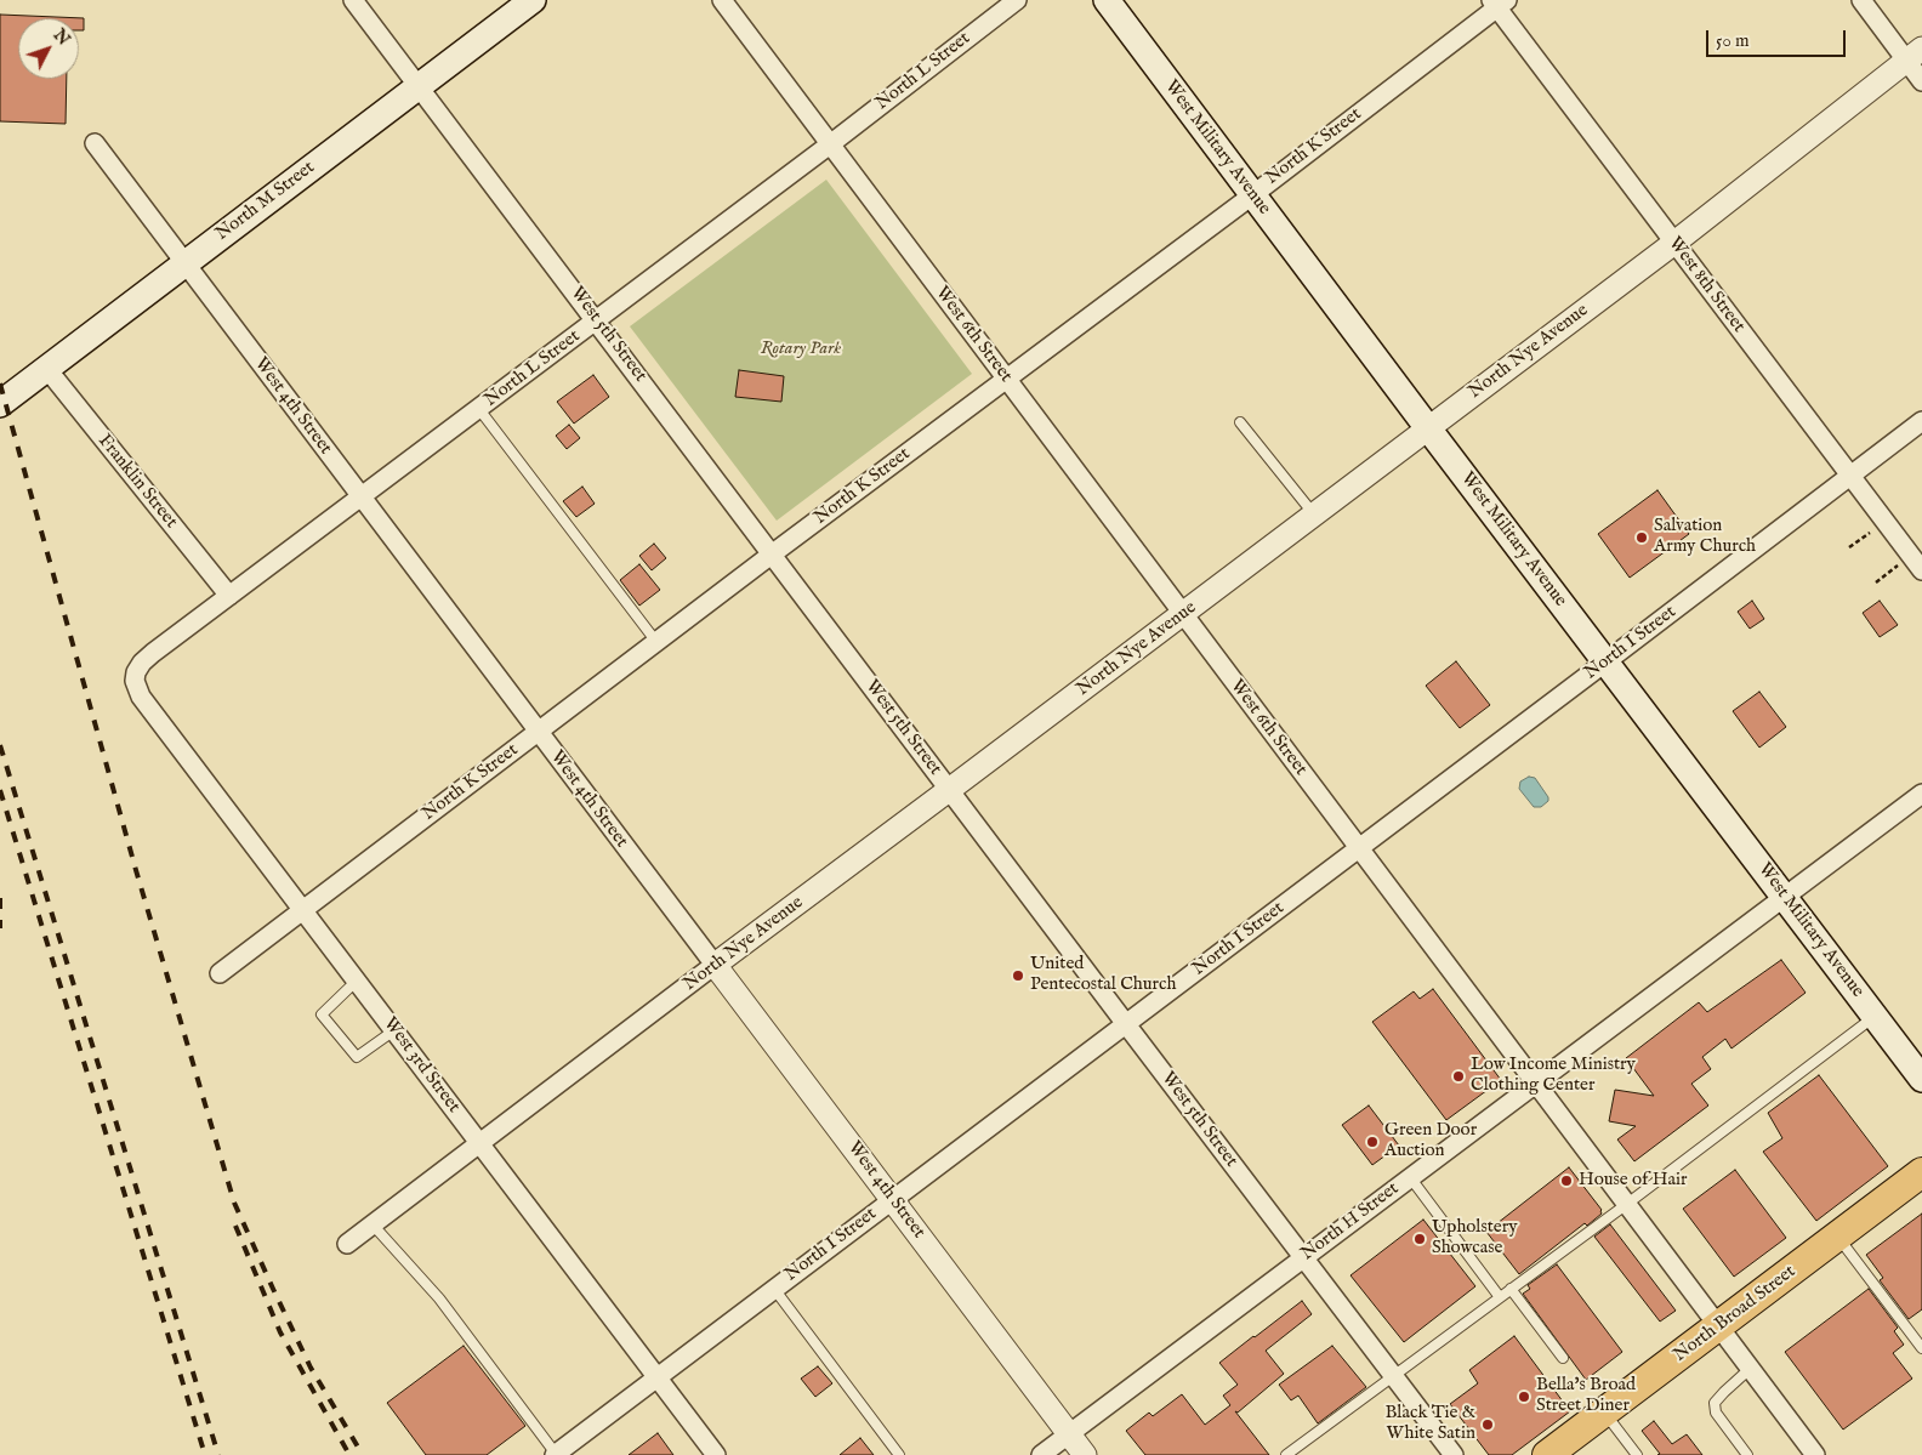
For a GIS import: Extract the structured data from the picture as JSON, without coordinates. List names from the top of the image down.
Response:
{
  "streets": {
    "main road": ["West Military Avenue", "North M Street", "North Broad Street"],
    "street": [
      "North L Street",
      "North K Street",
      "West 8th Street",
      "West 5th Street",
      "West 6th Street",
      "North Nye Avenue",
      "West 4th Street",
      "Franklin Street",
      "North I Street",
      "West 3rd Street",
      "North H Street"
    ]
  },
  "crossings": [
    ["North L Street", "West 5th Street"],
    ["North L Street", "West 6th Street"],
    ["North L Street", "West 4th Street"],
    ["North L Street", "Franklin Street"],
    ["North L Street", "West 3rd Street"],
    ["North K Street", "West Military Avenue"],
    ["North K Street", "West 8th Street"],
    ["North K Street", "West 5th Street"],
    ["North K Street", "West 6th Street"],
    ["North K Street", "West 4th Street"],
    ["North K Street", "West 3rd Street"],
    ["West Military Avenue", "North Nye Avenue"],
    ["West Military Avenue", "North I Street"],
    ["West Military Avenue", "North H Street"],
    ["North M Street", "West 5th Street"],
    ["North M Street", "West 4th Street"],
    ["North M Street", "Franklin Street"],
    ["West 8th Street", "North Nye Avenue"],
    ["West 8th Street", "North I Street"],
    ["West 5th Street", "North Nye Avenue"],
    ["West 5th Street", "North I Street"],
    ["West 5th Street", "North H Street"],
    ["West 6th Street", "North Nye Avenue"],
    ["West 6th Street", "North I Street"],
    ["West 6th Street", "North H Street"],
    ["West 6th Street", "North Broad Street"],
    ["North Nye Avenue", "West 4th Street"],
    ["North Nye Avenue", "West 3rd Street"],
    ["West 4th Street", "North I Street"],
    ["West 4th Street", "North H Street"],
    ["North I Street", "West 3rd Street"]
  ],
  "parks": ["Rotary Park"],
  "places": [
    "Salvation Army Church",
    "United Pentecostal Church",
    "Low Income Ministry Clothing Center",
    "Green Door Auction",
    "House of Hair",
    "Upholstery Showcase",
    "Bella's Broad Street Diner",
    "Black Tie & White Satin"
  ],
  "scale_bar": "50 m",
  "north": "top right"
}
